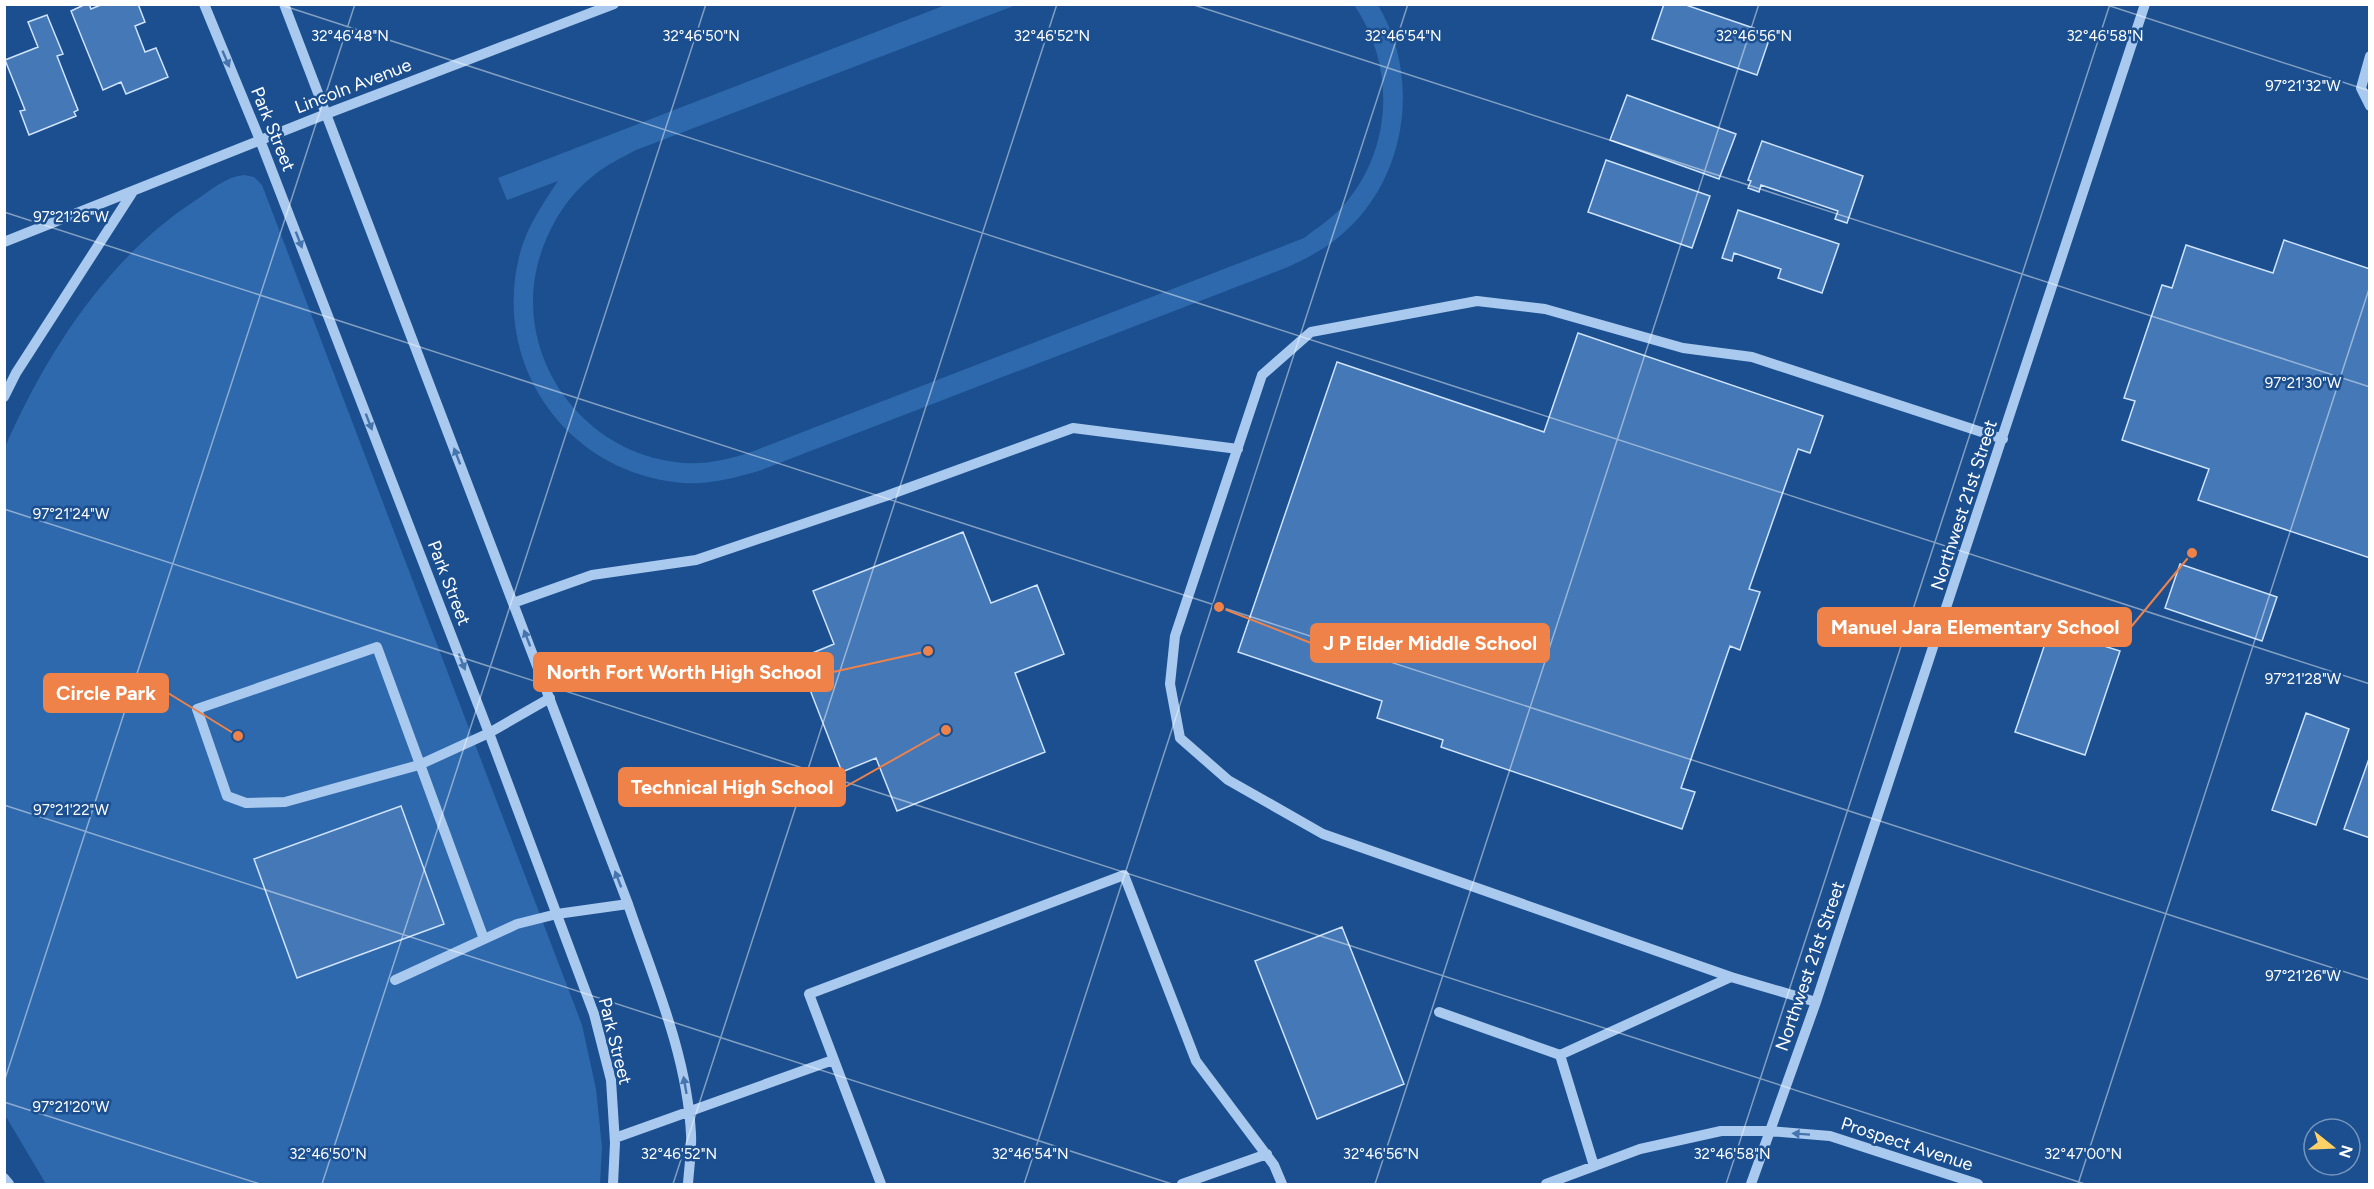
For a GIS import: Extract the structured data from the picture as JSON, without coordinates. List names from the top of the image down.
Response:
{
  "streets": {
    "street": [
      "Lincoln Avenue",
      "Park Street",
      "Northwest 21st Street",
      "Prospect Avenue"
    ]
  },
  "crossings": [
    ["Lincoln Avenue", "Park Street"],
    ["Northwest 21st Street", "Prospect Avenue"]
  ],
  "one_way": ["Prospect Avenue"],
  "places": [
    "Manuel Jara Elementary School",
    "J P Elder Middle School",
    "North Fort Worth High School",
    "Technical High School",
    "Circle Park"
  ],
  "north": "right",
  "coordinates": [
    "32°46'48\"N",
    "32°46'50\"N",
    "32°46'52\"N",
    "32°46'54\"N",
    "32°46'56\"N",
    "32°46'58\"N",
    "97°21'32\"W",
    "97°21'26\"W",
    "97°21'30\"W",
    "97°21'24\"W",
    "97°21'28\"W",
    "97°21'22\"W",
    "97°21'20\"W",
    "32°47'00\"N"
  ]
}
